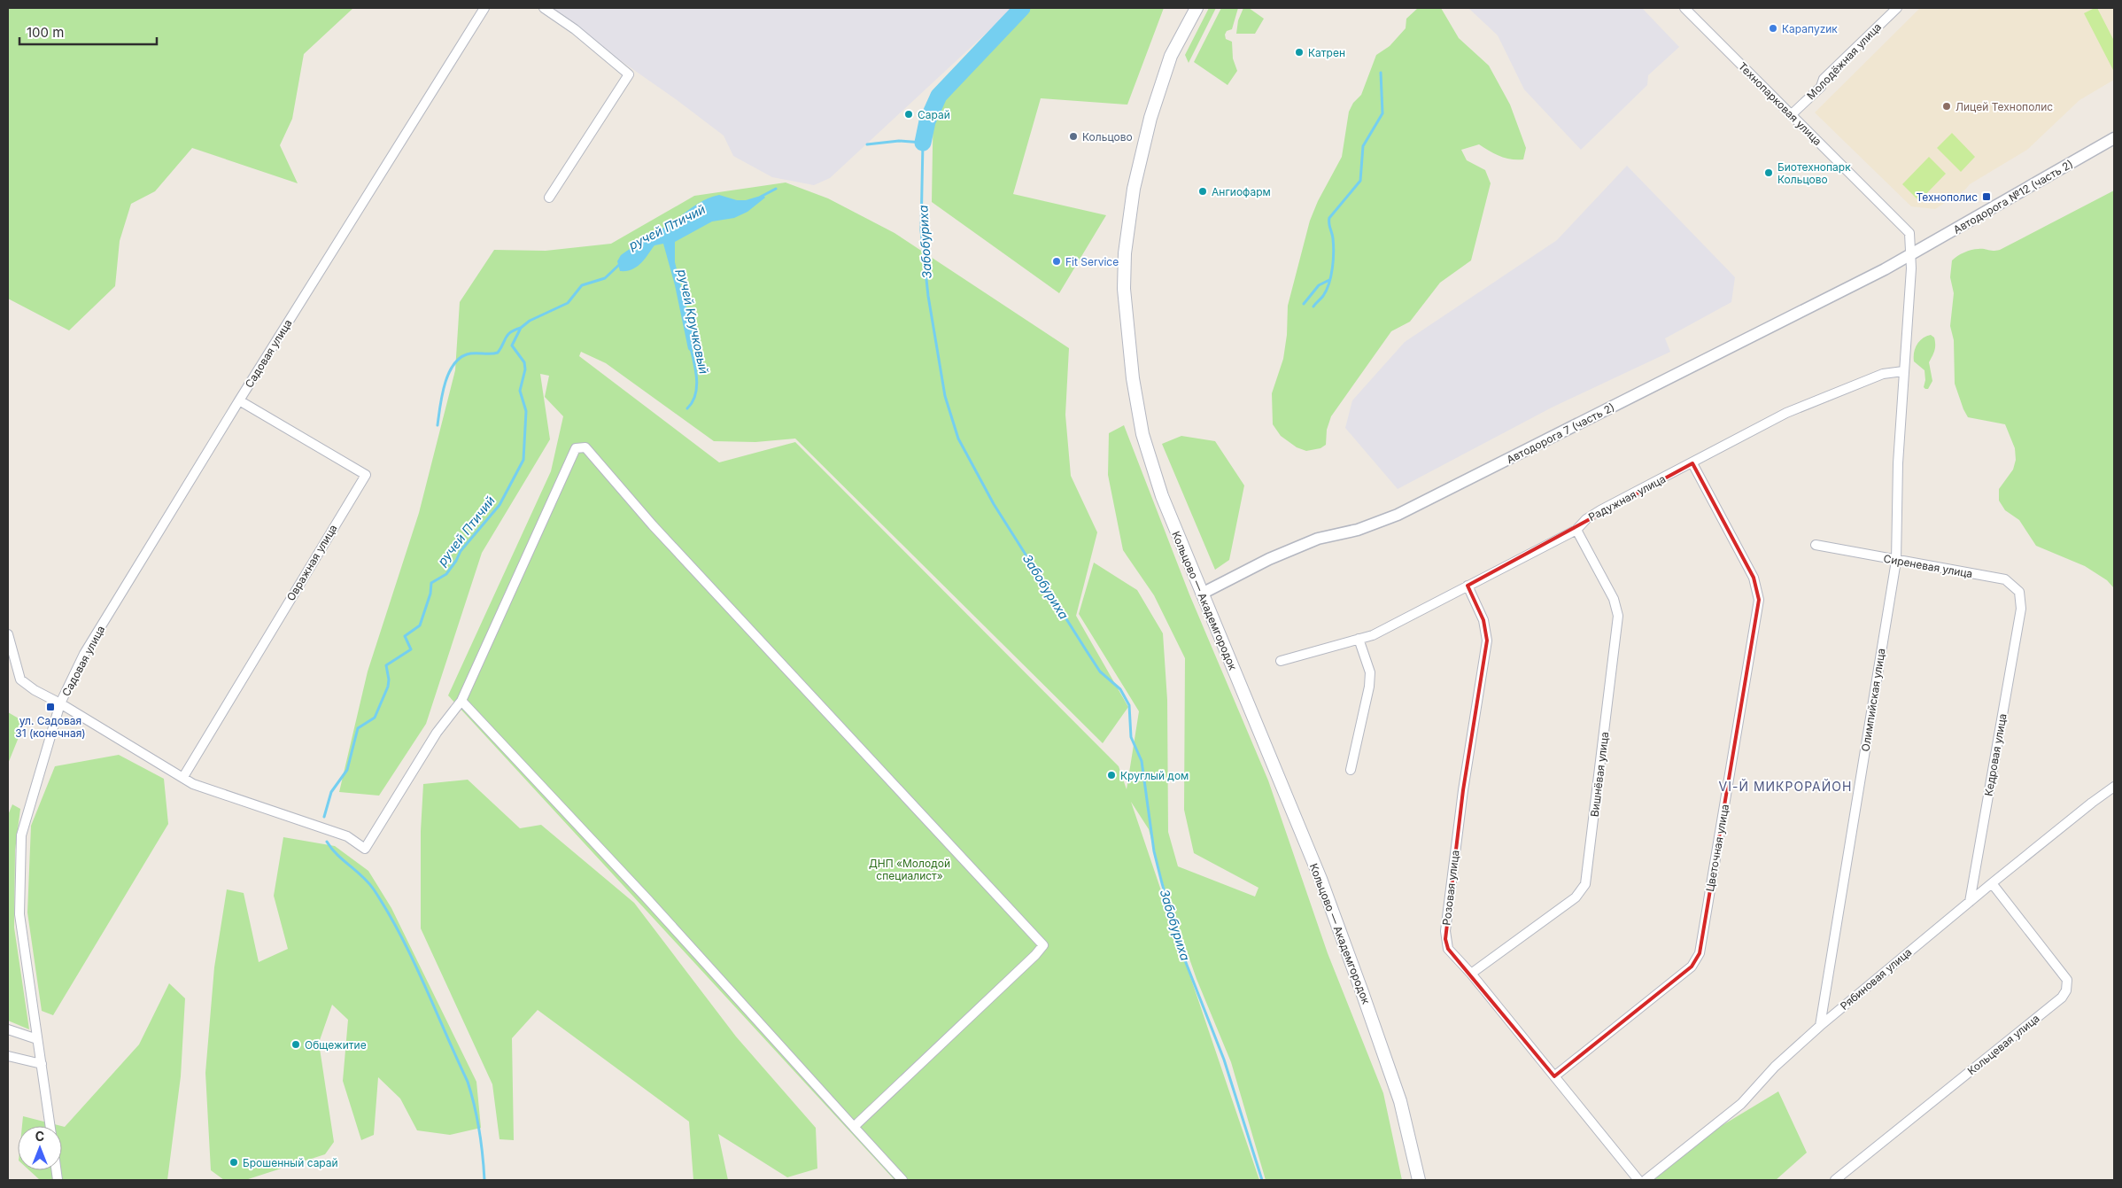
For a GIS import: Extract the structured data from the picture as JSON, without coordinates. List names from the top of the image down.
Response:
{
  "streets": {
    "main road": ["Кольцово — Академгородок"],
    "street": [
      "Молодёжная улица",
      "Технопарковая улица",
      "Автодорога №12 (часть 2)",
      "Садовая улица",
      "Автодорога 7 (часть 2)",
      "Радужная улица",
      "Овражная улица",
      "Сиреневая улица",
      "Олимпийская улица",
      "Кедровая улица",
      "Вишнёвая улица",
      "Цветочная улица",
      "Розовая улица",
      "Рябиновая улица",
      "Кольцевая улица"
    ]
  },
  "crossings": [
    ["Молодёжная улица", "Технопарковая улица"],
    ["Технопарковая улица", "Автодорога №12 (часть 2)"],
    ["Технопарковая улица", "Автодорога 7 (часть 2)"],
    ["Технопарковая улица", "Радужная улица"],
    ["Технопарковая улица", "Олимпийская улица"],
    ["Автодорога №12 (часть 2)", "Автодорога 7 (часть 2)"],
    ["Садовая улица", "Овражная улица"],
    ["Автодорога 7 (часть 2)", "Кольцово — Академгородок"],
    ["Радужная улица", "Олимпийская улица"],
    ["Радужная улица", "Вишнёвая улица"],
    ["Радужная улица", "Цветочная улица"],
    ["Радужная улица", "Розовая улица"],
    ["Сиреневая улица", "Олимпийская улица"],
    ["Сиреневая улица", "Кедровая улица"],
    ["Олимпийская улица", "Рябиновая улица"],
    ["Кедровая улица", "Рябиновая улица"],
    ["Вишнёвая улица", "Розовая улица"],
    ["Цветочная улица", "Розовая улица"],
    ["Рябиновая улица", "Кольцевая улица"]
  ],
  "districts": ["VI-Й МИКРОРАЙОН"],
  "water": ["ручей Птичий", "Забобуриха", "ручей Кручковый"],
  "parks": ["ДНП «Молодой специалист»"],
  "places": {
    "other": [
      "Карапуzик",
      "Катрен",
      "Лицей Технополис",
      "Сарай",
      "Кольцово",
      "Биотехнопарк Кольцово",
      "Ангиофарм",
      "Fit Service",
      "Круглый дом",
      "Общежитие",
      "Брошенный сарай"
    ],
    "transit": ["Технополис", "ул. Садовая 31 (конечная)"]
  },
  "scale_bar": "100 m",
  "north": "top"
}
